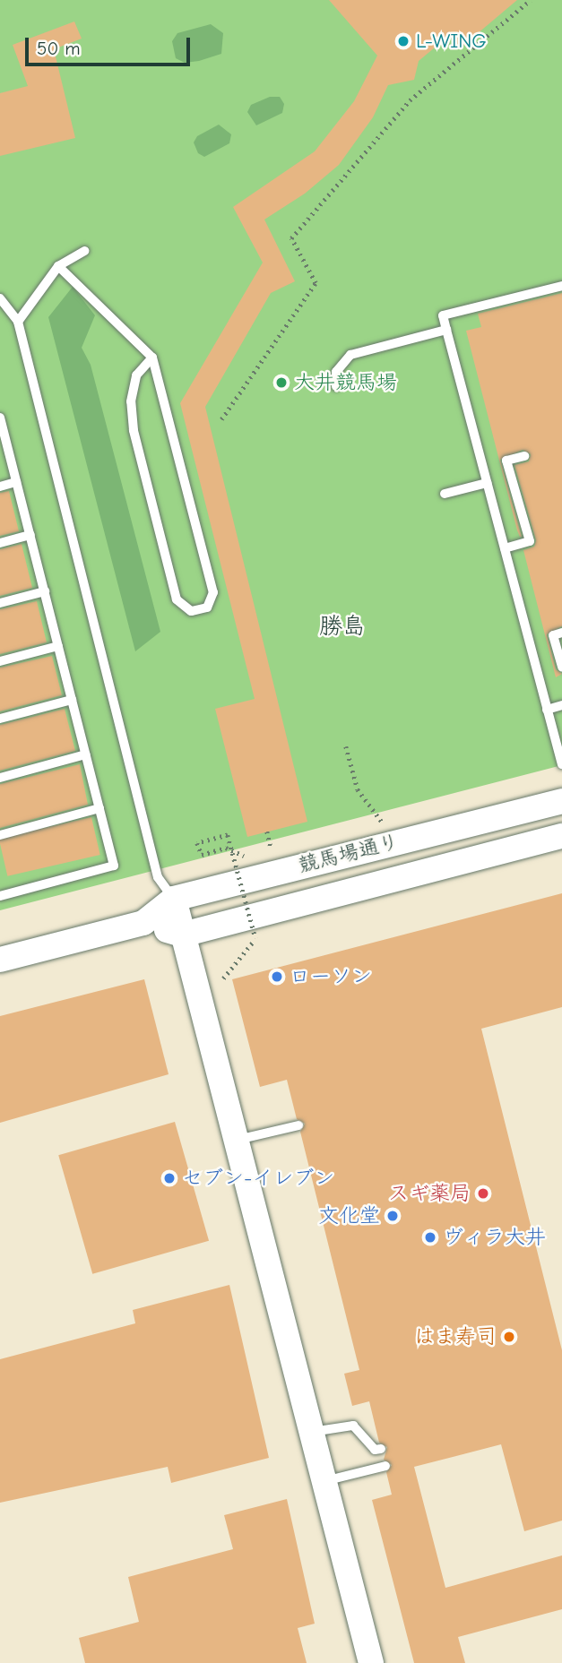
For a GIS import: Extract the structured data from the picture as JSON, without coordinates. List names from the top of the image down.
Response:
{
  "streets": {
    "street": ["競馬場通り"]
  },
  "districts": ["勝島"],
  "places": [
    "L-WING",
    "大井競馬場",
    "ローソン",
    "セブン-イレブン",
    "スギ薬局",
    "文化堂",
    "ヴィラ大井",
    "はま寿司"
  ],
  "scale_bar": "50 m"
}
